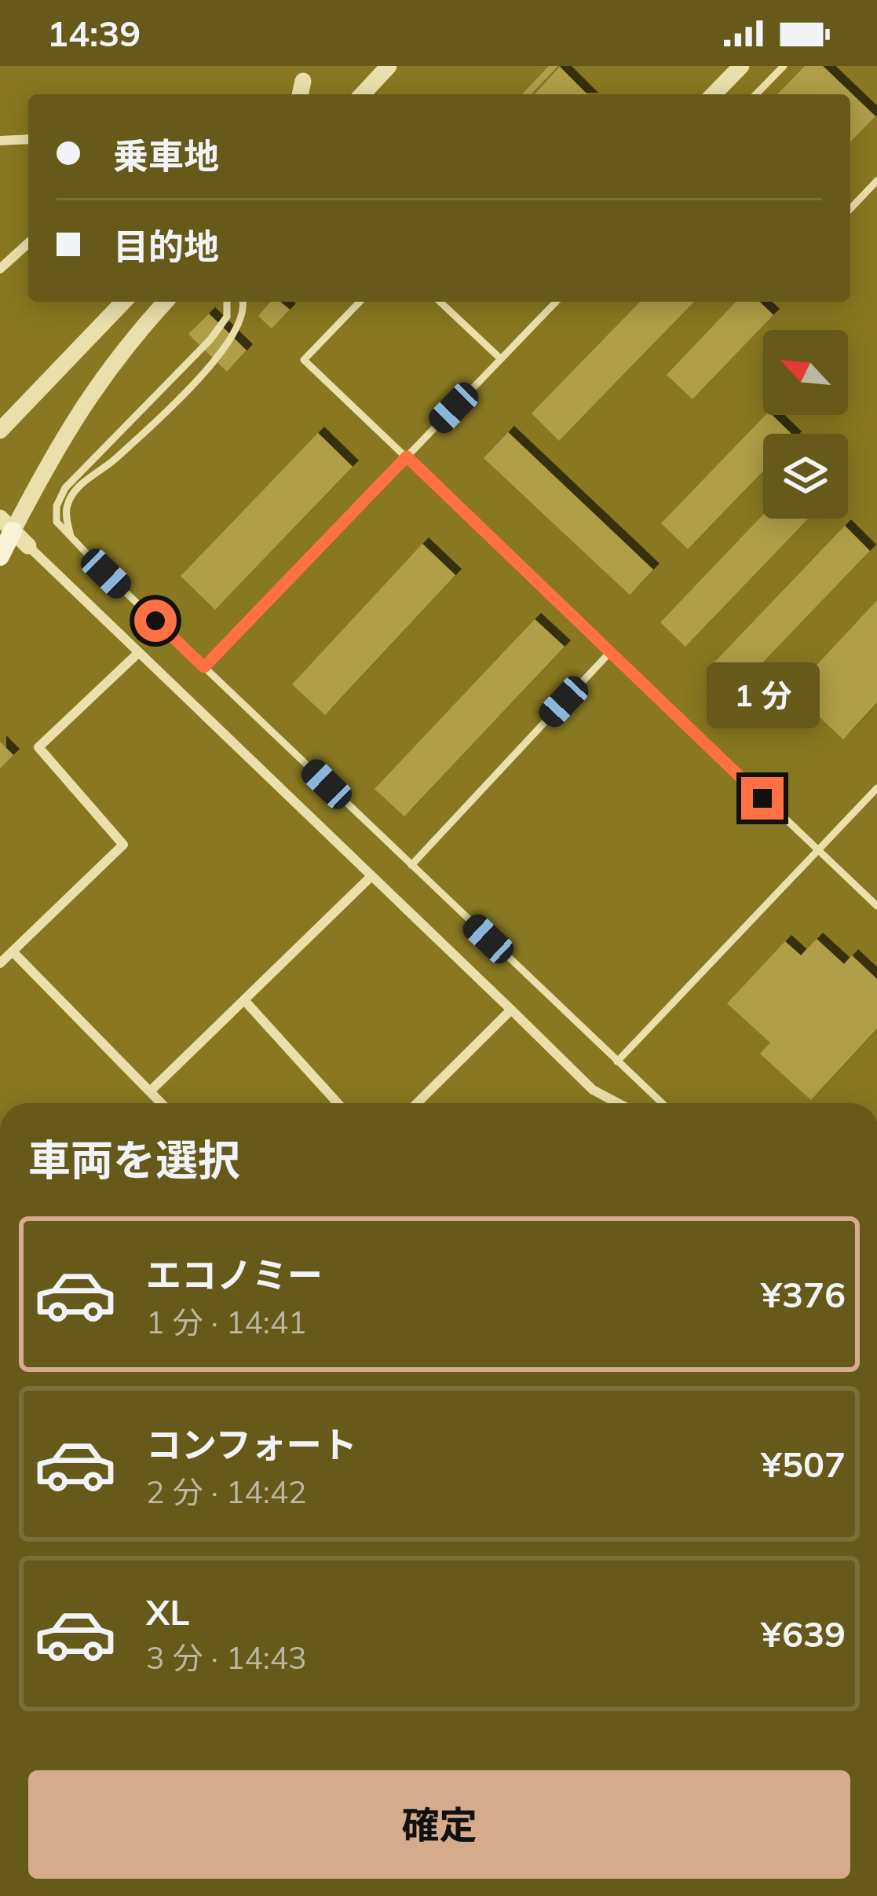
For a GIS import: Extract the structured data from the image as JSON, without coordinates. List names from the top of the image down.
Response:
{
  "north": "top left",
  "page": {
    "status": "14:39",
    "banner": ["乗車地", "目的地"],
    "bubble": "1 分",
    "heading": "車両を選択",
    "list": [
      {
        "name": "エコノミー",
        "note": "1 分 · 14:41",
        "value": "¥376"
      },
      {
        "name": "コンフォート",
        "note": "2 分 · 14:42",
        "value": "¥507"
      },
      {
        "name": "XL",
        "note": "3 分 · 14:43",
        "value": "¥639"
      }
    ],
    "buttons": "確定"
  }
}
